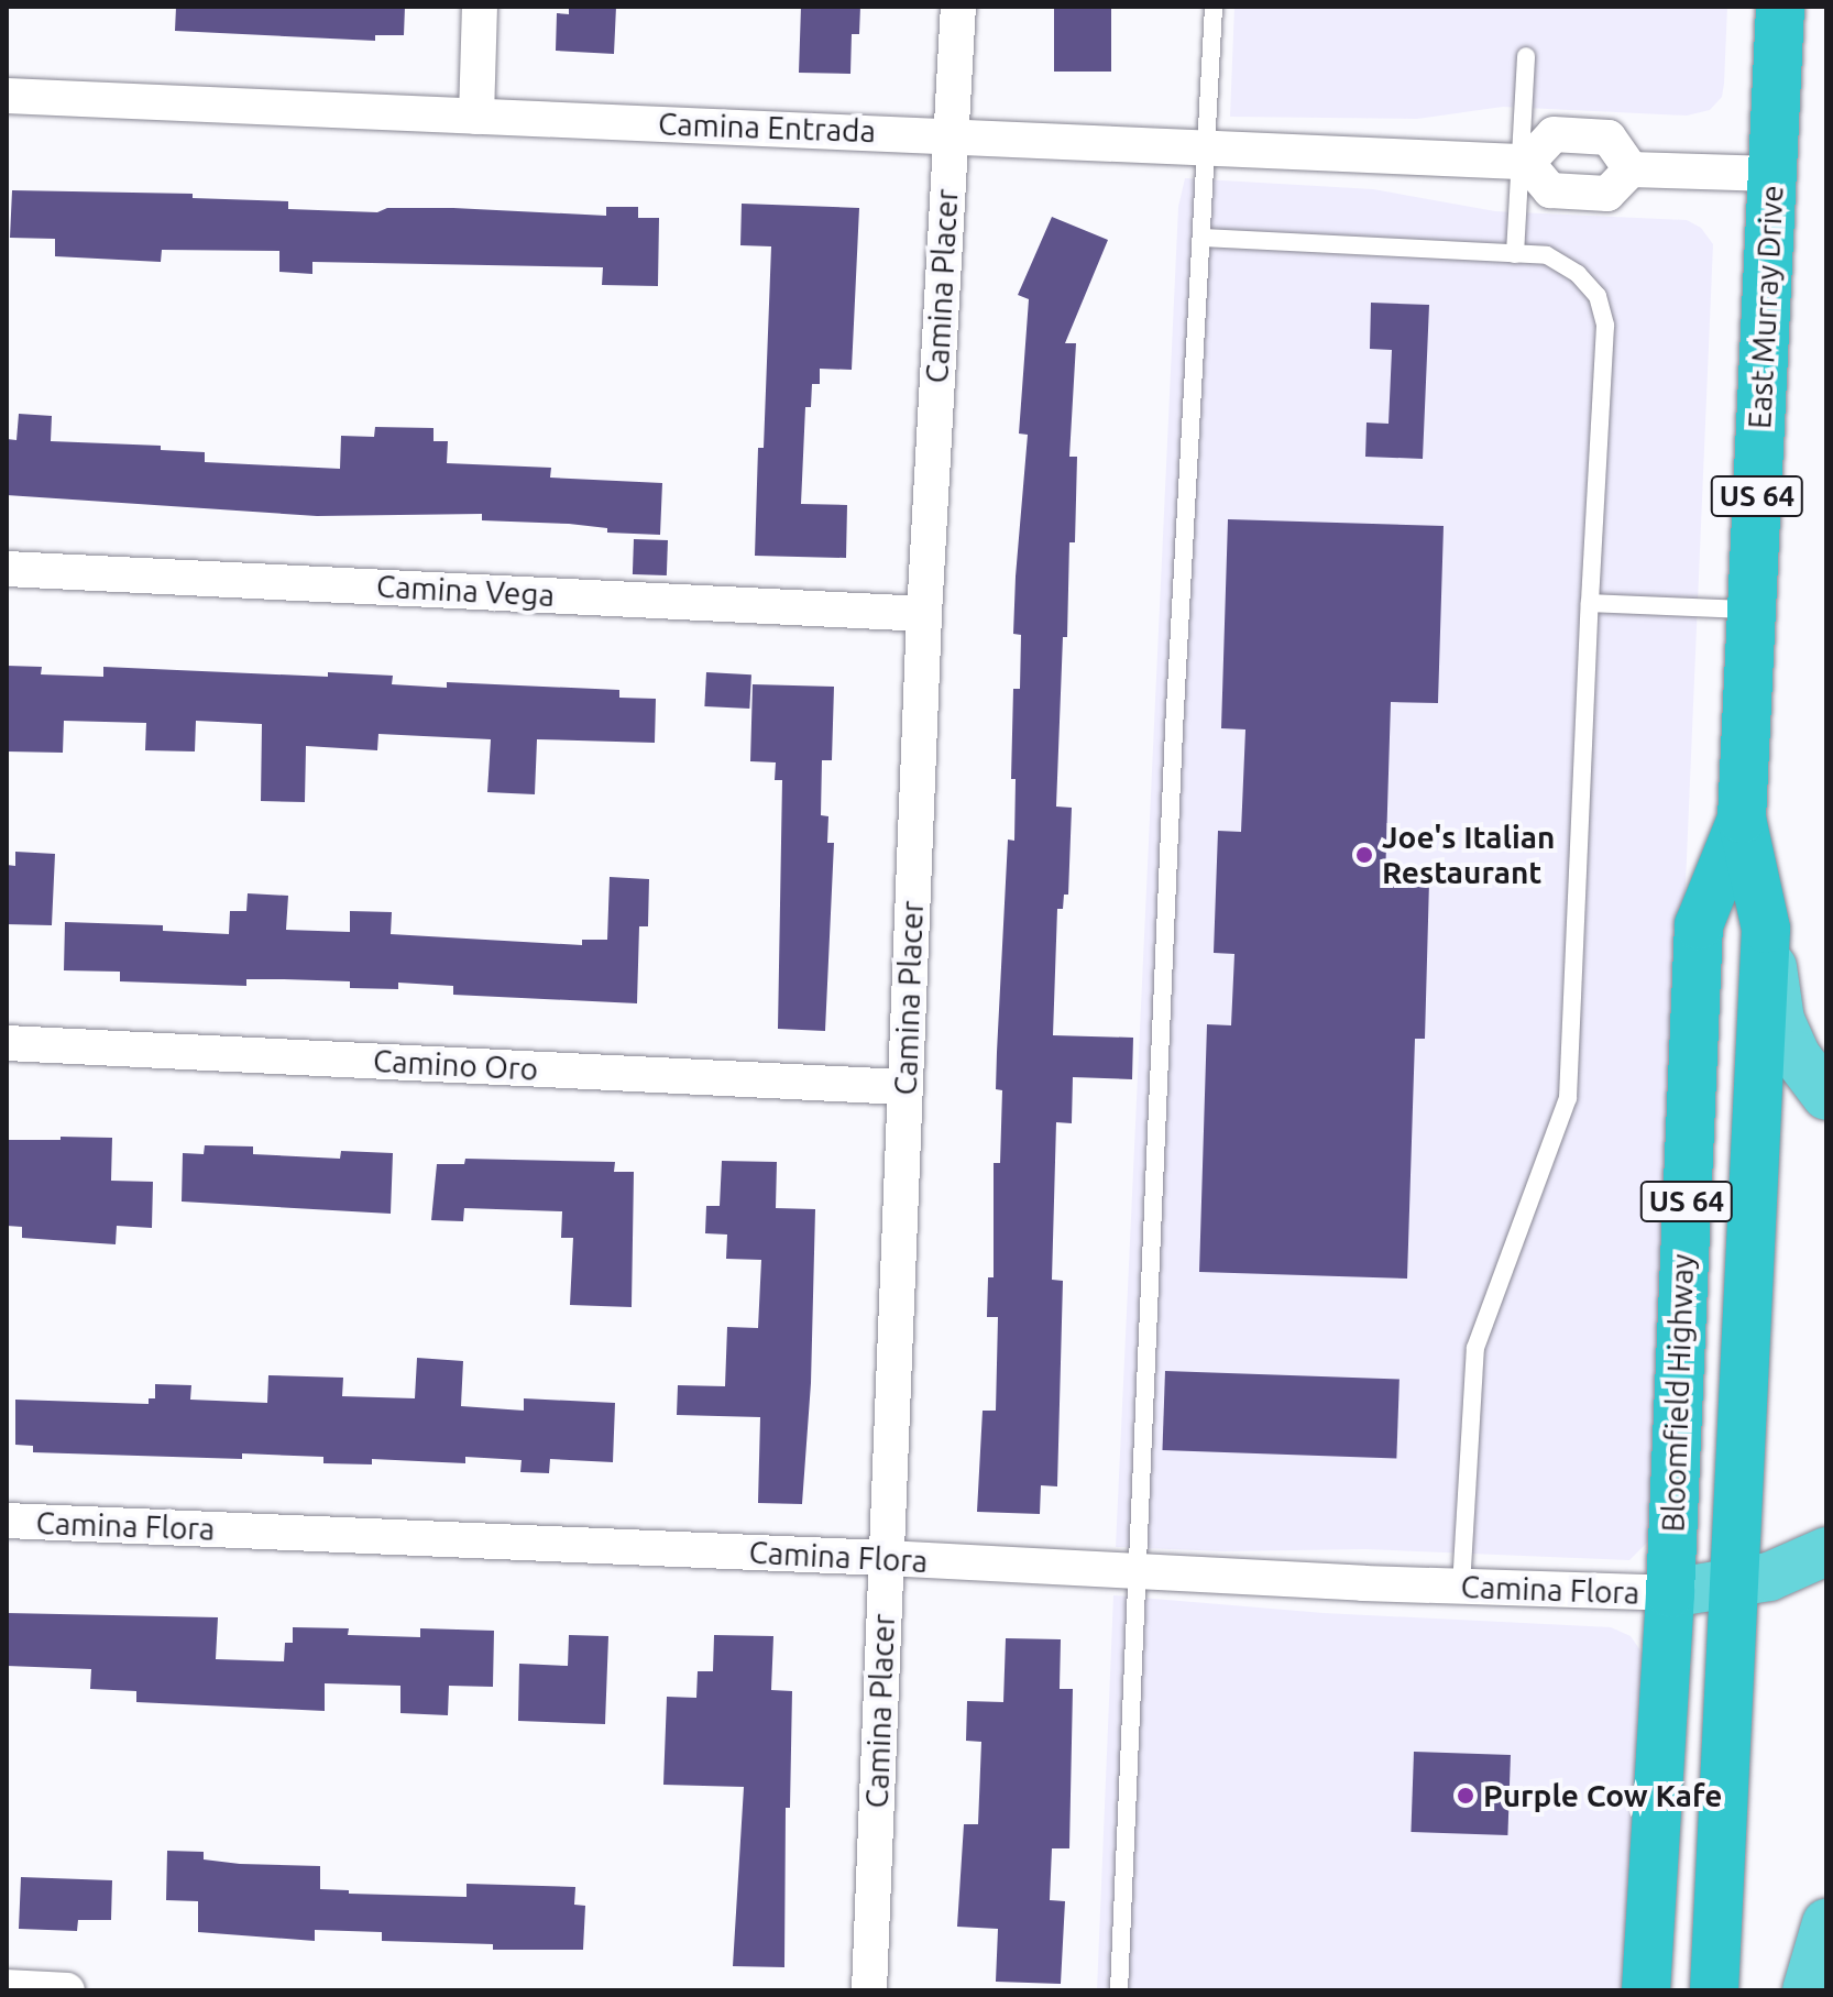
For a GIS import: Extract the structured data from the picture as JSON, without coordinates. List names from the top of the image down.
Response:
{
  "streets": {
    "highway": ["East Murray Drive", "US 64", "Bloomfield Highway"],
    "street": [
      "Camina Entrada",
      "Camina Placer",
      "Camina Vega",
      "Camino Oro",
      "Camina Flora"
    ]
  },
  "crossings": [
    ["Camina Entrada", "Camina Placer"],
    ["Camina Placer", "Camina Vega"],
    ["Camina Placer", "Camino Oro"],
    ["Camina Placer", "Camina Flora"],
    ["East Murray Drive", "Bloomfield Highway"],
    ["Bloomfield Highway", "Camina Flora"]
  ],
  "places": ["Joe's Italian Restaurant", "Purple Cow Kafe"]
}
